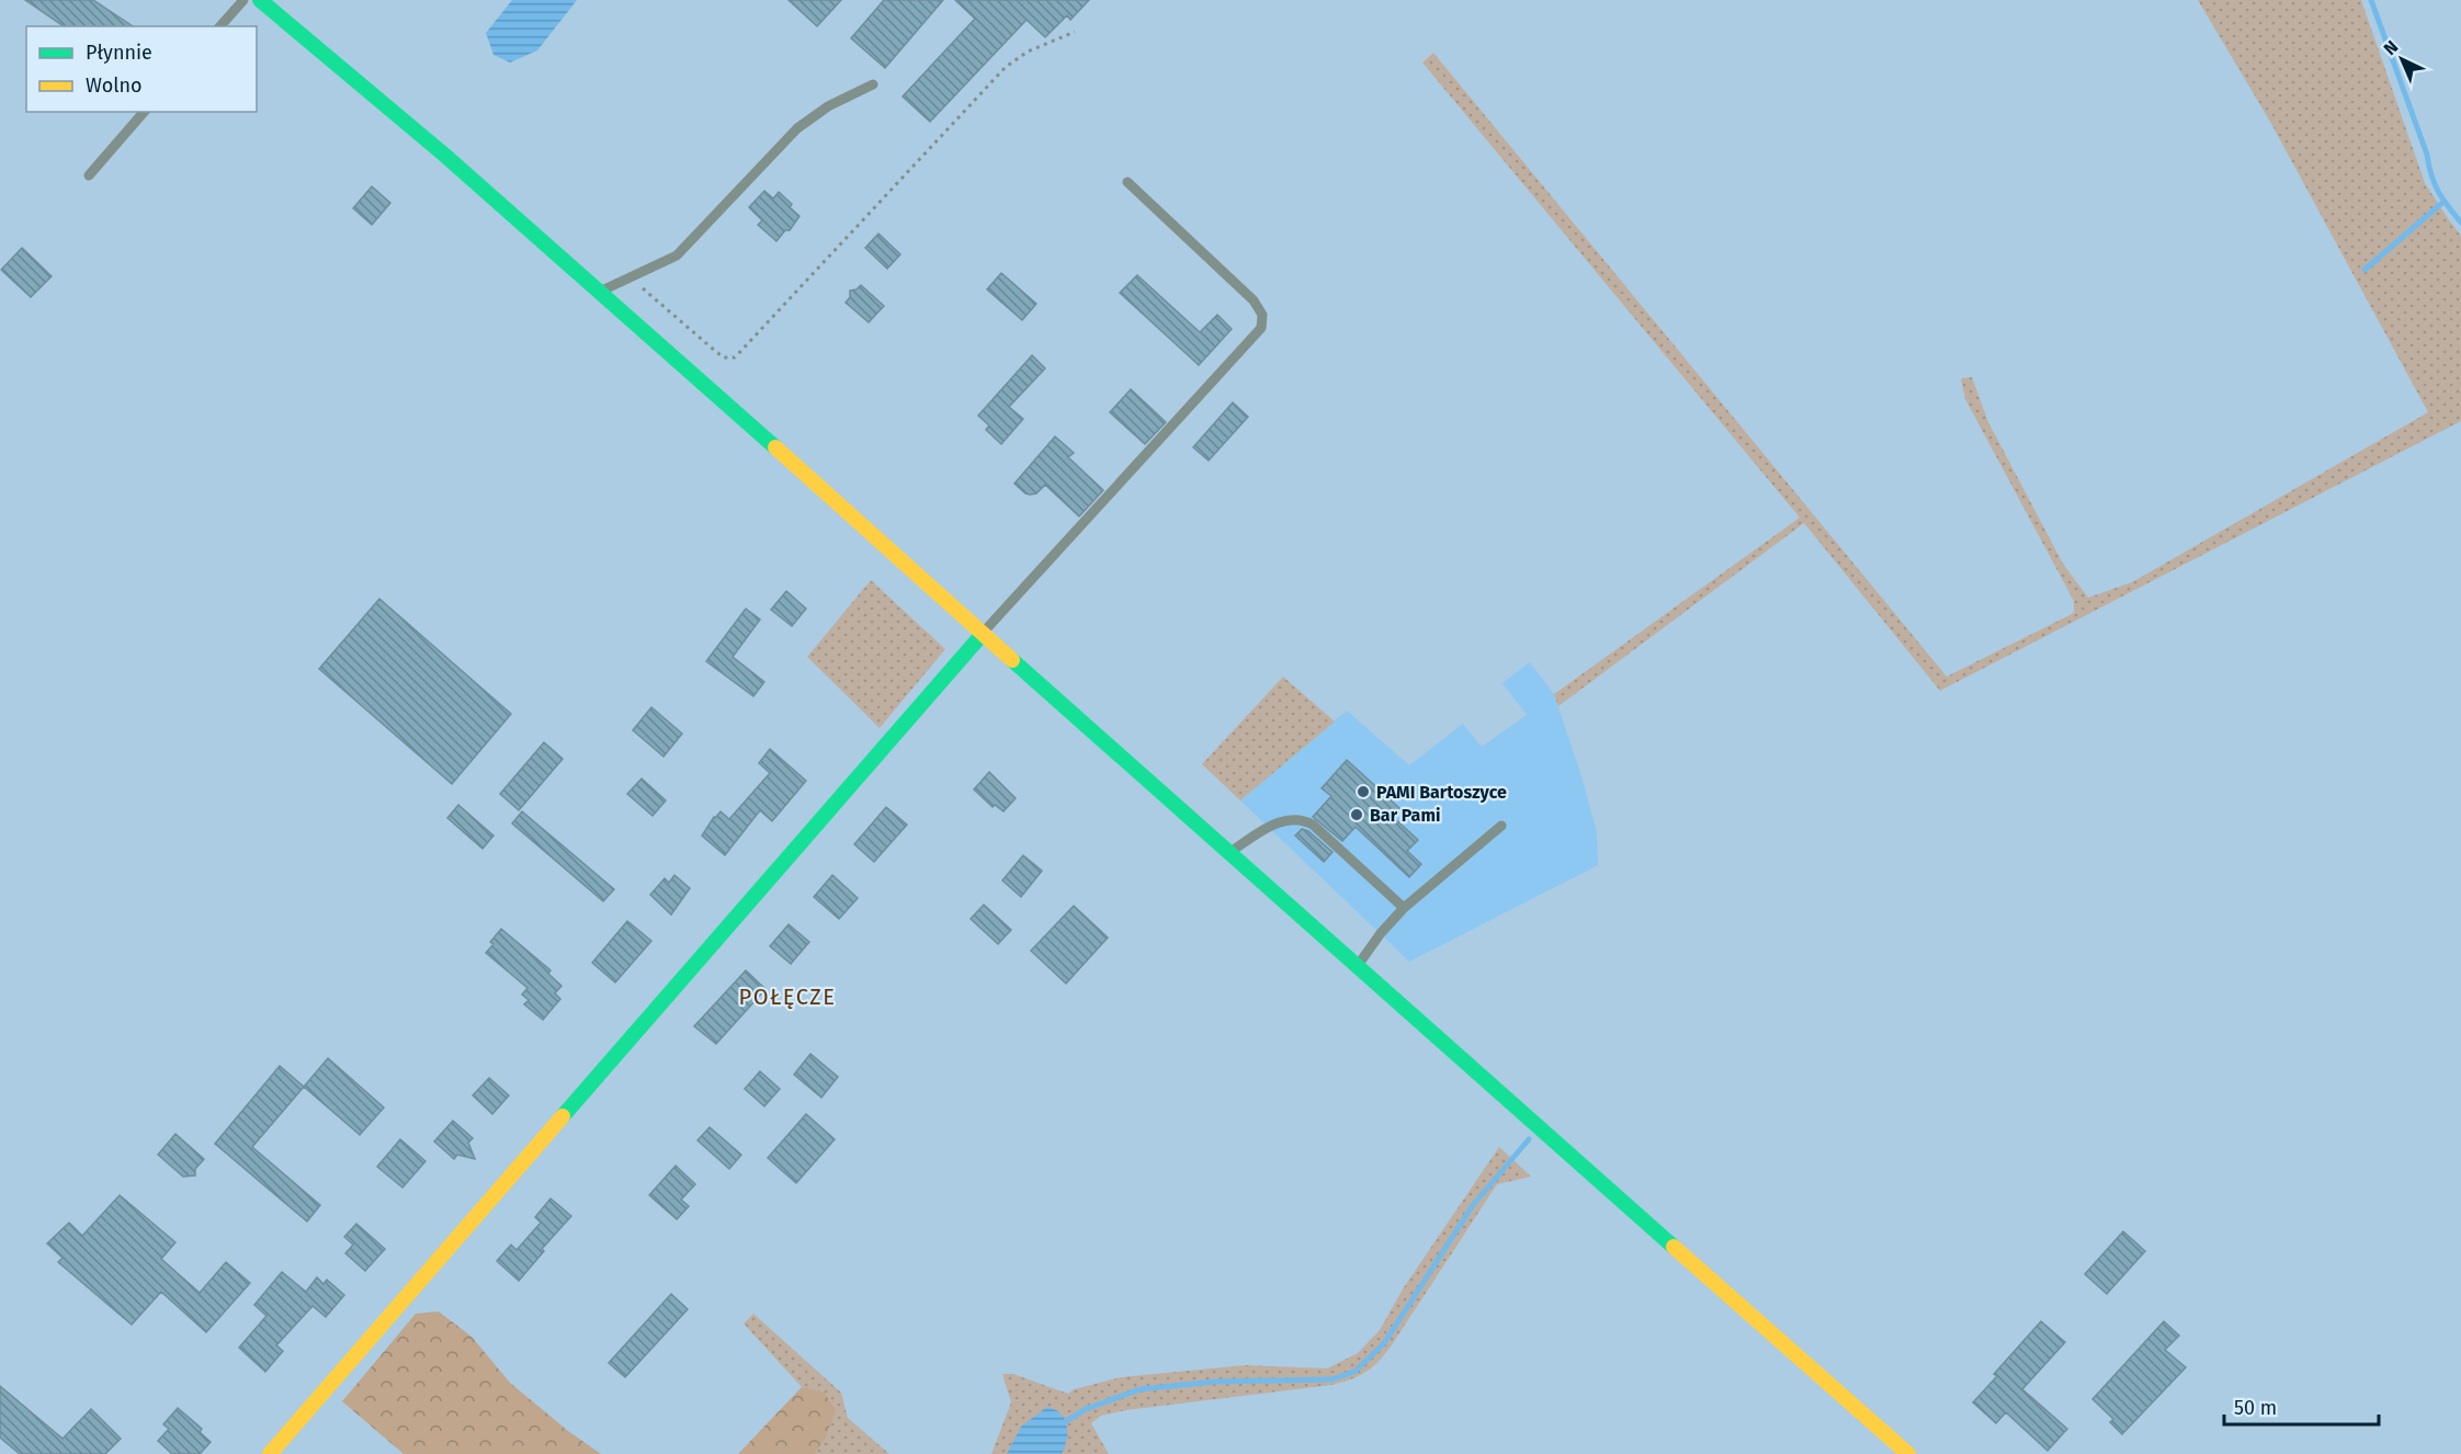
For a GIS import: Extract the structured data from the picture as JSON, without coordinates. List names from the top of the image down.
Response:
{
  "districts": ["POŁĘCZE"],
  "places": ["PAMI Bartoszyce", "Bar Pami"],
  "legend": ["Płynnie", "Wolno"],
  "scale_bar": "50 m",
  "north": "top left"
}
